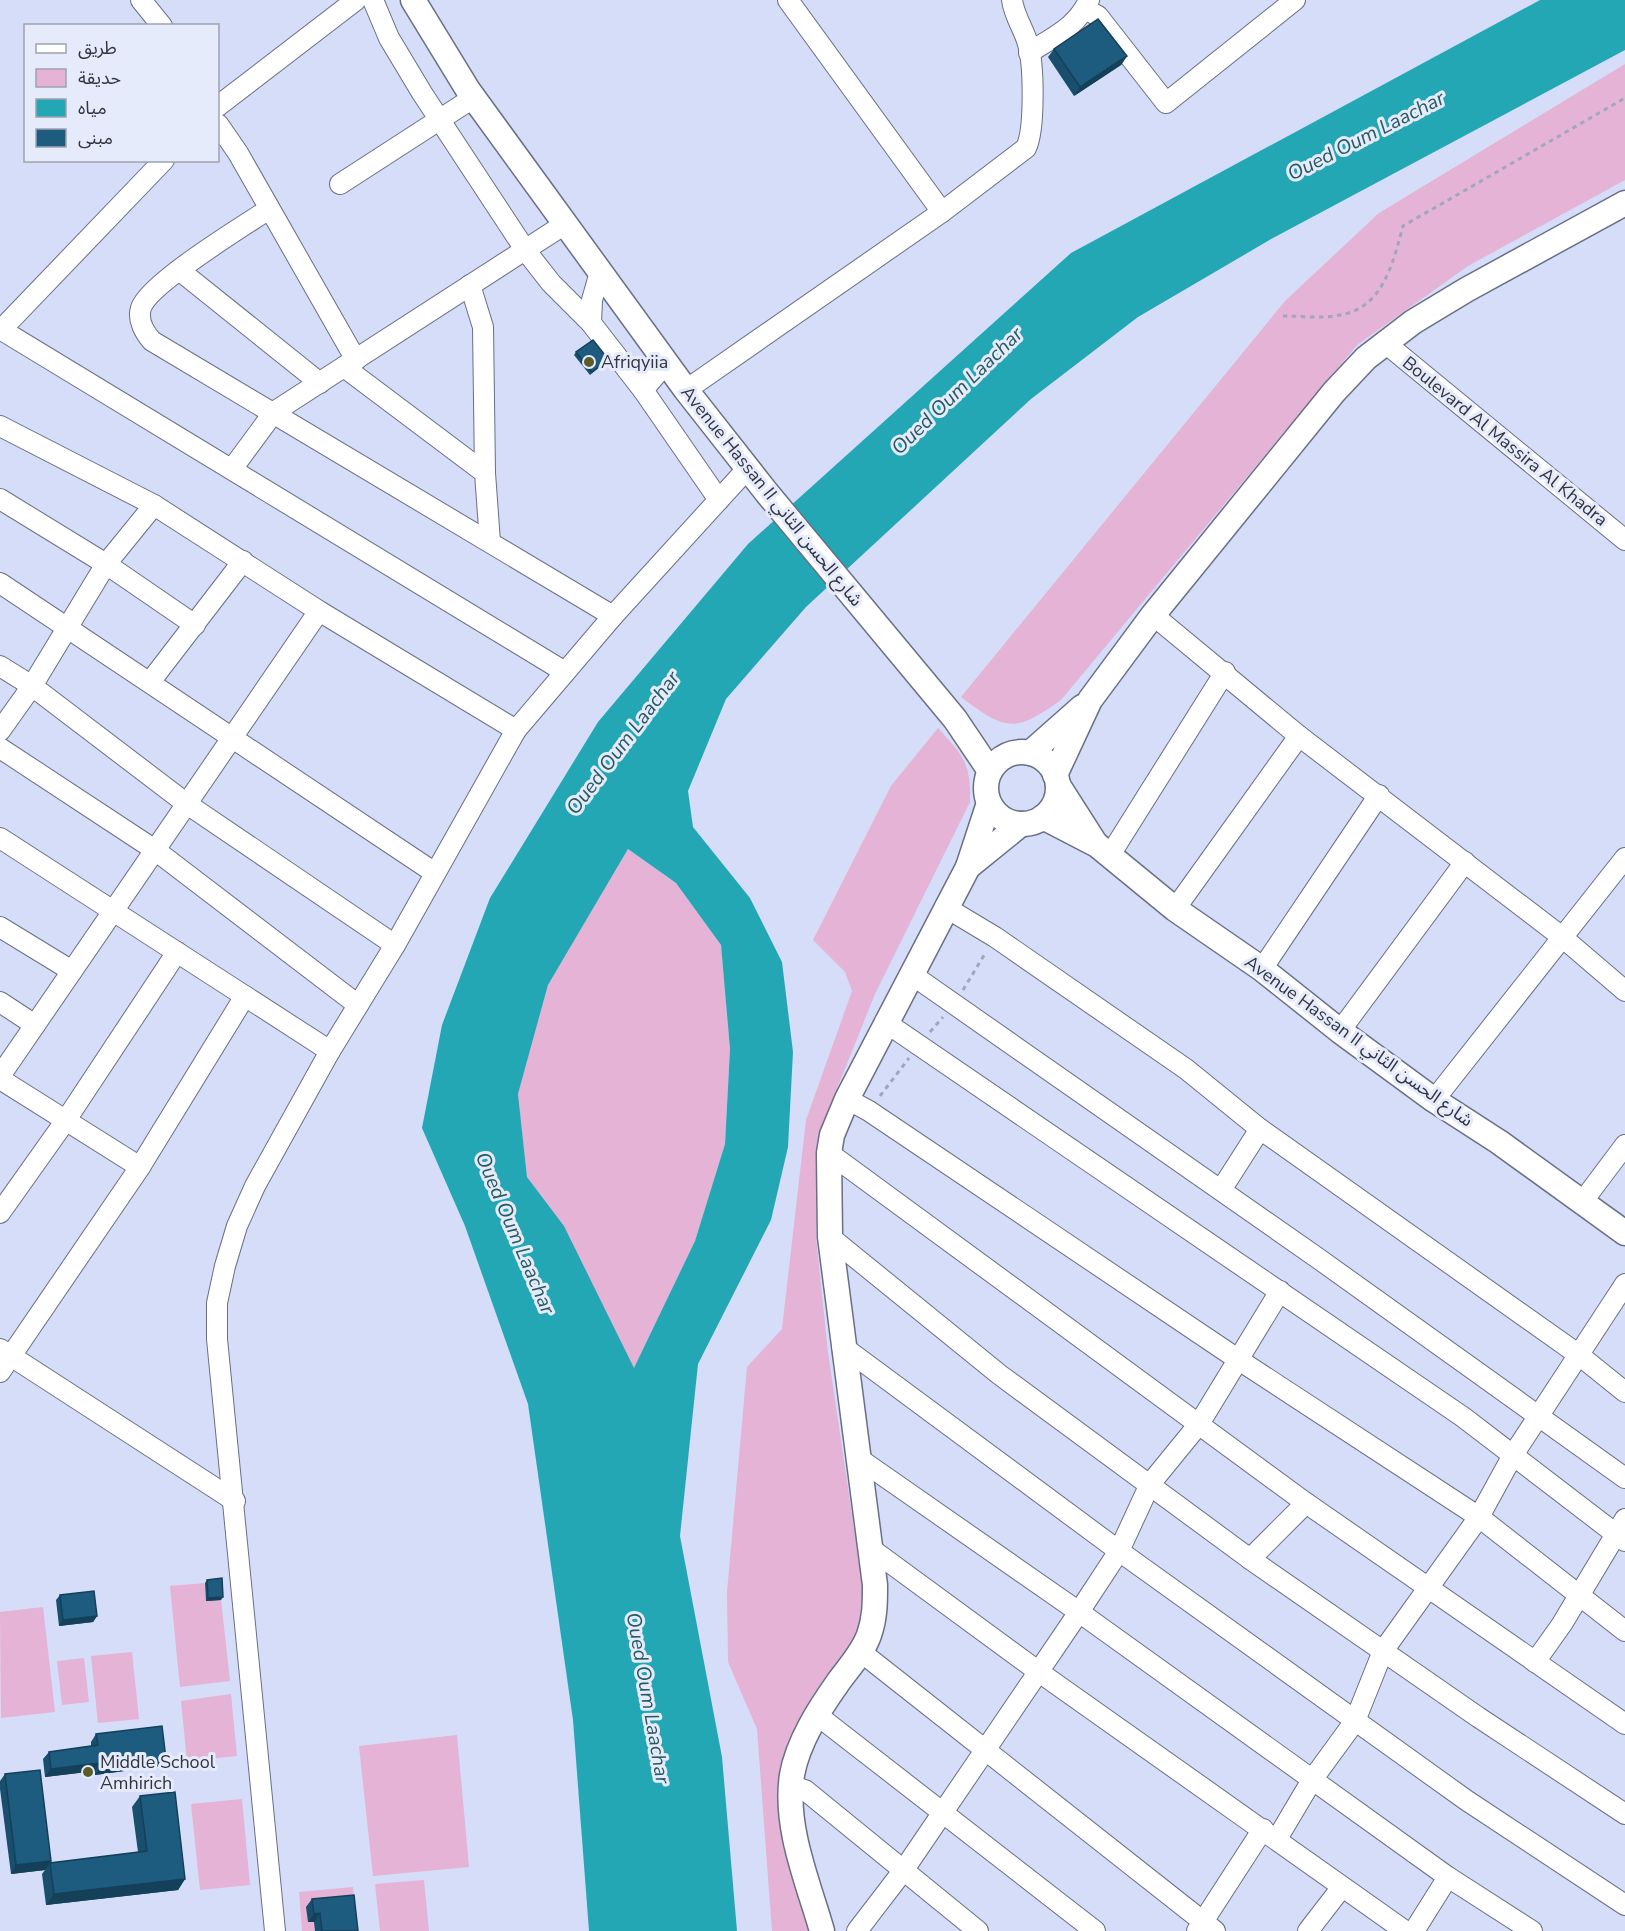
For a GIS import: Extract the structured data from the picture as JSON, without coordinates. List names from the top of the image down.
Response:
{
  "streets": {
    "main road": ["Avenue Hassan II شارع الحسن الثاني"],
    "street": ["Boulevard Al Massira Al Khadra"]
  },
  "water": ["Oued Oum Laachar"],
  "places": ["Afriqyiia", "Middle School Amhirich"],
  "legend": [
    "طريق",
    "حديقة",
    "مياه",
    "مبنى"
  ]
}
